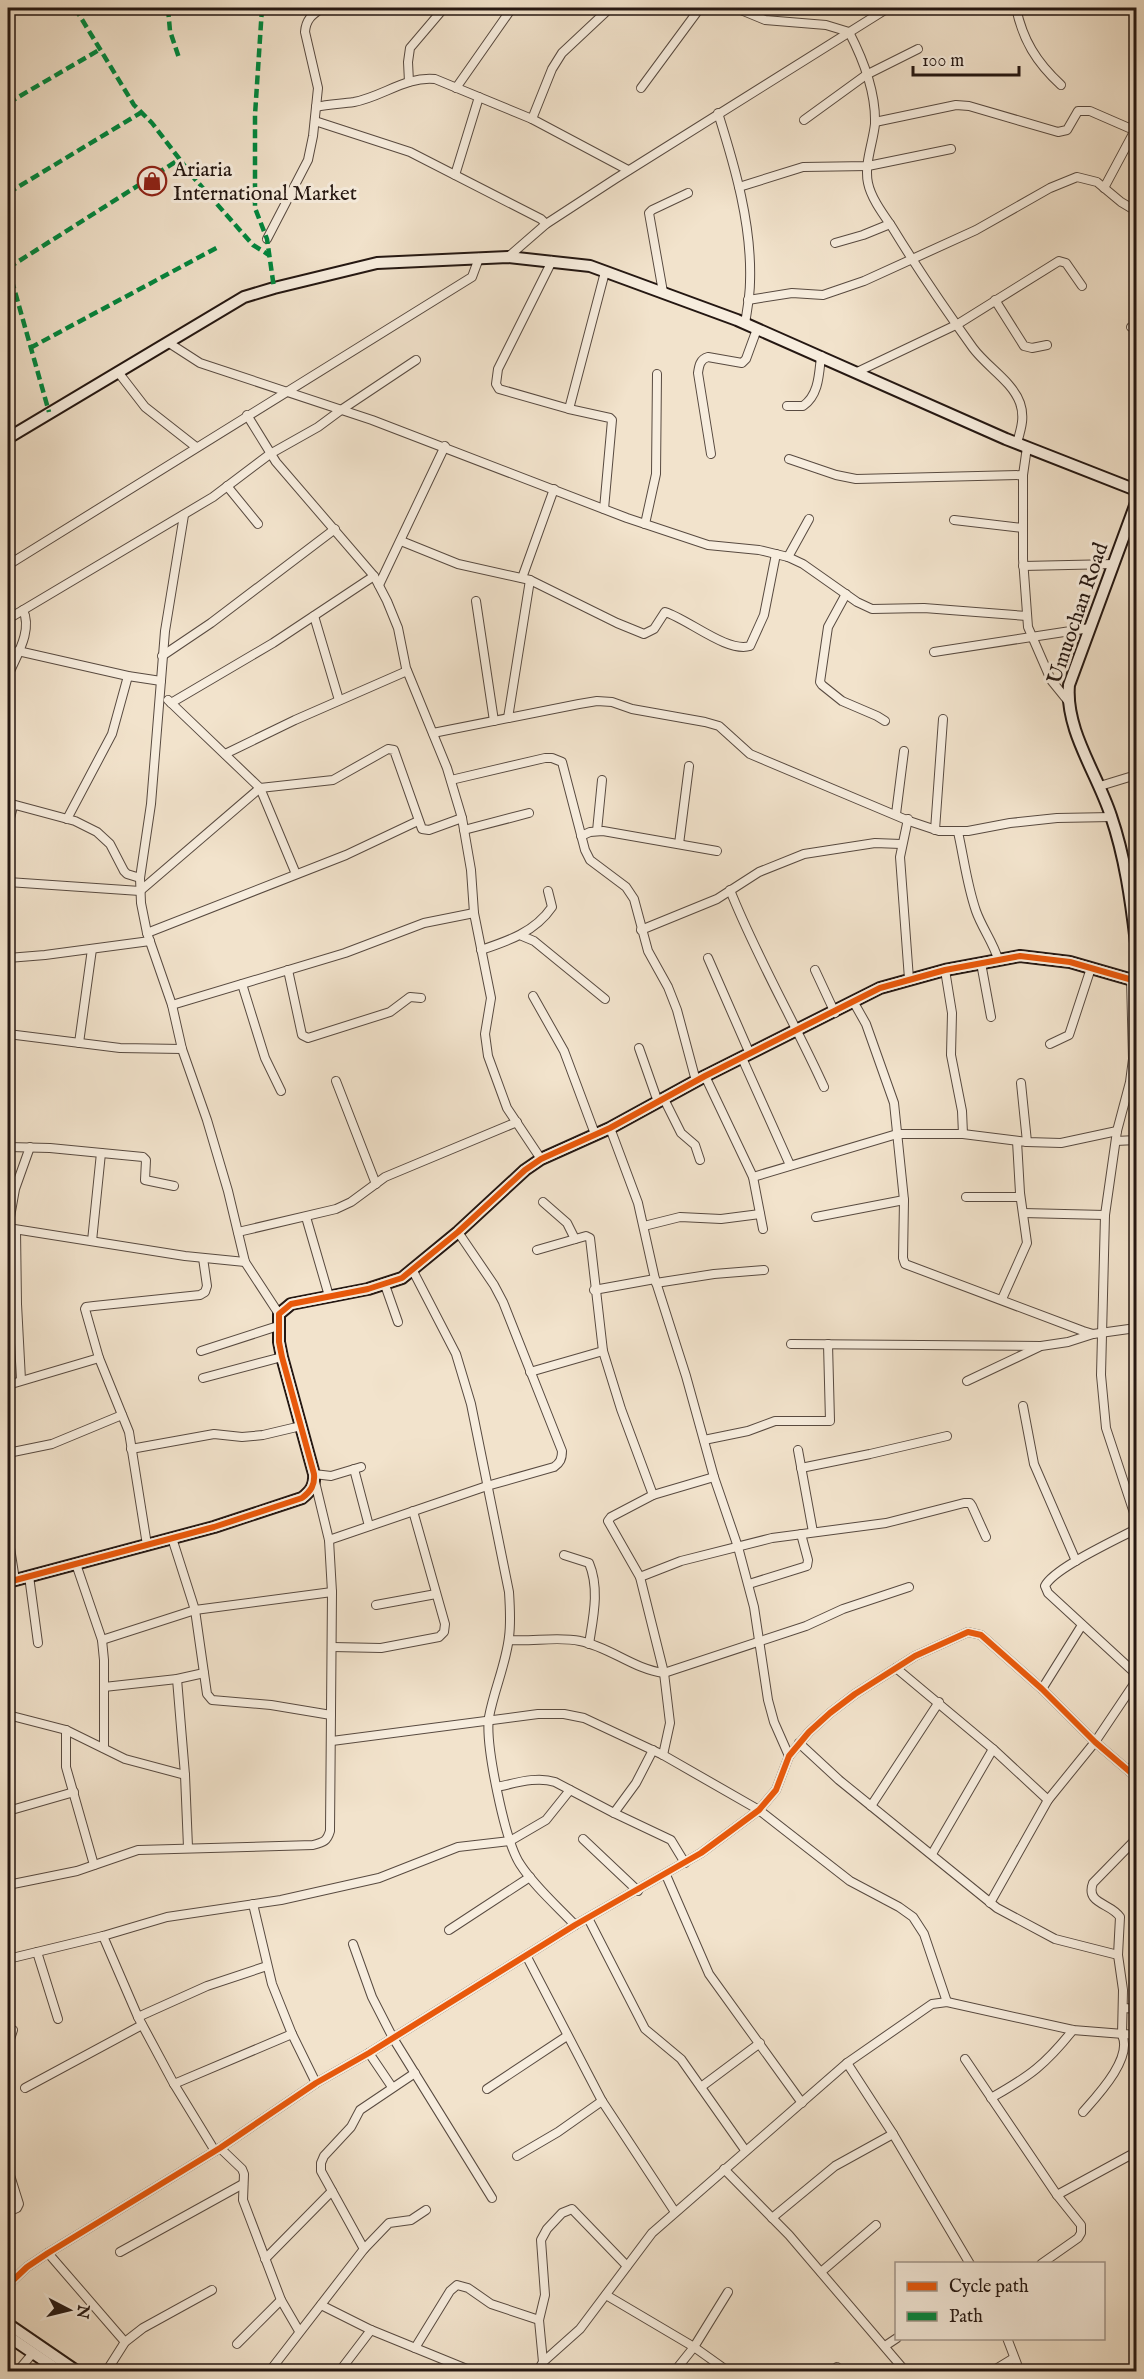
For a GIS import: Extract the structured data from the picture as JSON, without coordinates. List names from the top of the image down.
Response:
{
  "streets": {
    "street": ["Umuochan Road"]
  },
  "places": {
    "shop": ["Ariaria International Market"]
  },
  "legend": ["Cycle path", "Path"],
  "scale_bar": "100 m",
  "north": "right"
}
